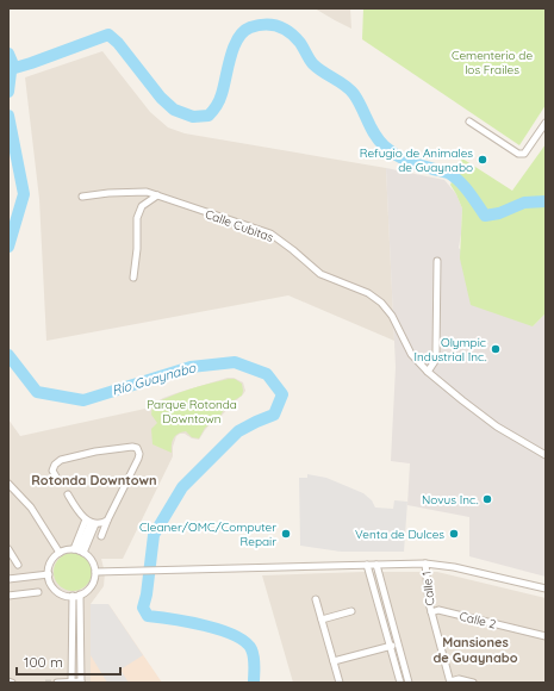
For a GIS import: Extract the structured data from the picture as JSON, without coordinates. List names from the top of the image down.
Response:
{
  "streets": {
    "street": ["Calle Cubitas", "Calle 1", "Calle 2"]
  },
  "crossings": [
    ["Calle 1", "Calle 2"]
  ],
  "districts": ["Rotonda Downtown", "Mansiones de Guaynabo"],
  "water": ["Río Guaynabo"],
  "parks": ["Cementerio de los Frailes", "Parque Rotonda Downtown"],
  "places": [
    "Refugio de Animales de Guaynabo",
    "Olympic Industrial Inc.",
    "Novus Inc.",
    "Cleaner/OMC/Computer Repair",
    "Venta de Dulces"
  ],
  "scale_bar": "100 m"
}
